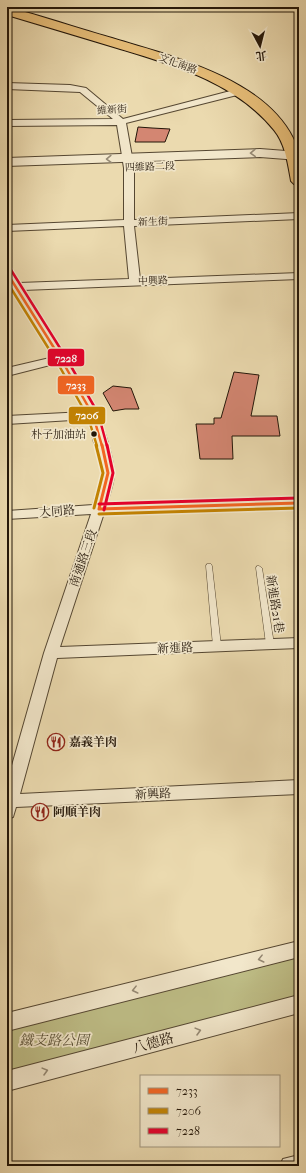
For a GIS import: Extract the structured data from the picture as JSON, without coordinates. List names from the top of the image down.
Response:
{
  "streets": {
    "main road": ["文化南路"],
    "street": [
      "維新街",
      "四維路二段",
      "新生街",
      "中興路",
      "大同路",
      "南通路三段",
      "新進路",
      "新興路",
      "八德路"
    ],
    "lane": ["新進路21巷"]
  },
  "crossings": [
    ["文化南路", "維新街"],
    ["文化南路", "四維路二段"],
    ["中興路", "南通路三段"],
    ["大同路", "南通路三段"],
    ["南通路三段", "新進路"],
    ["南通路三段", "新興路"],
    ["新進路21巷", "新進路"]
  ],
  "parks": ["鐵支路公園"],
  "places": {
    "other": ["朴子加油站"],
    "restaurant": ["嘉義羊肉", "阿順羊肉"]
  },
  "lines": ["transit line 7228", "transit line 7233", "transit line 7206"],
  "legend": ["7233", "7206", "7228"],
  "north": "bottom"
}
